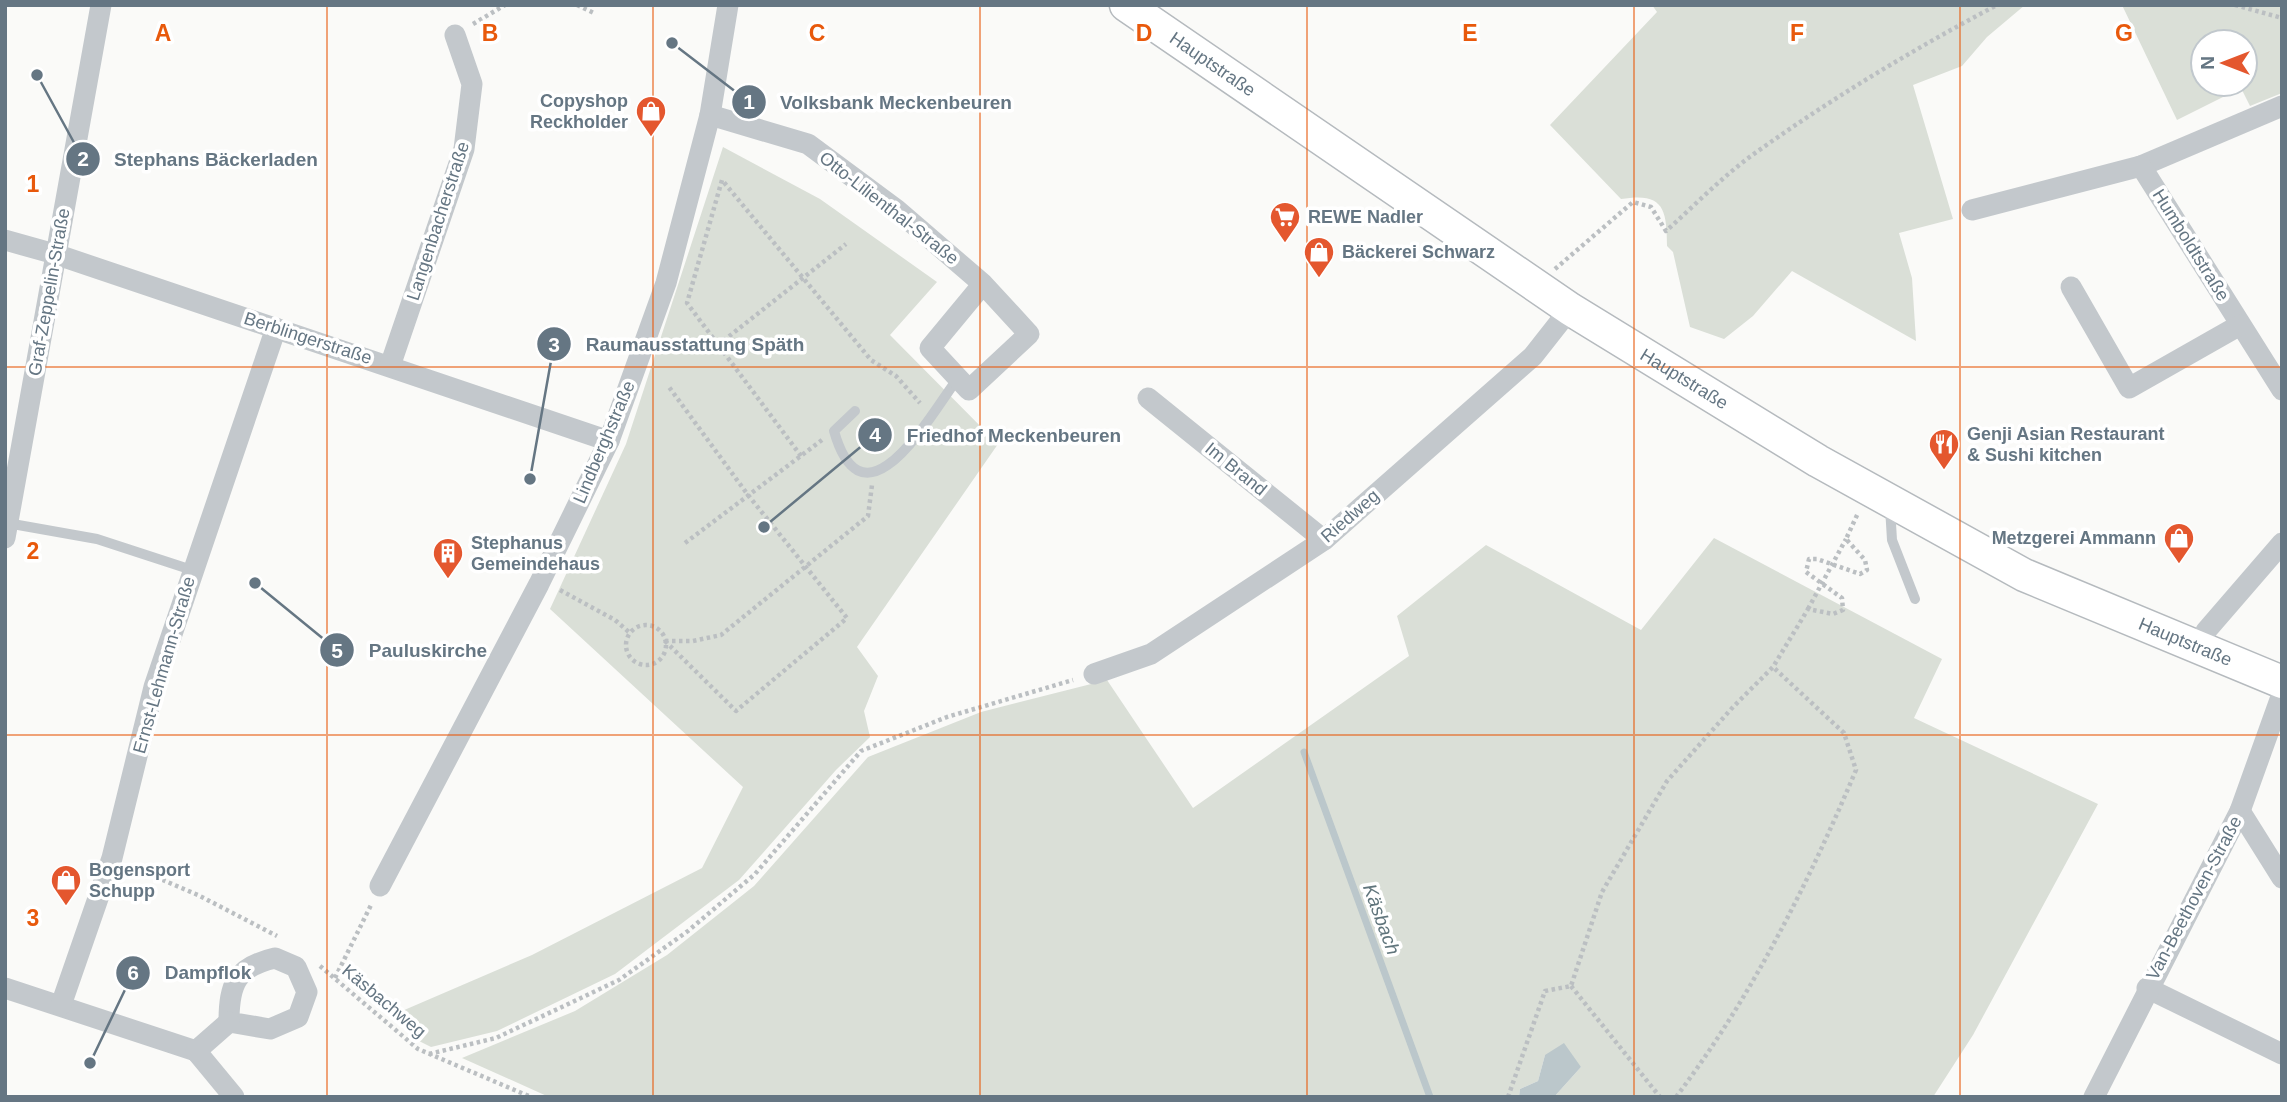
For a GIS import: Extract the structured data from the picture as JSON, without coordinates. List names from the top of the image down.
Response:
{
  "streets": {
    "main road": ["Hauptstraße"],
    "street": [
      "Otto-Lilienthal-Straße",
      "Langenbacherstraße",
      "Humboldtstraße",
      "Graf-Zeppelin-Straße",
      "Berblingerstraße",
      "Lindberghstraße",
      "Im Brand",
      "Riedweg",
      "Ernst-Lehmann-Straße",
      "Van-Beethoven-Straße"
    ],
    "path": ["Käsbachweg"]
  },
  "crossings": [
    ["Hauptstraße", "Riedweg"],
    ["Otto-Lilienthal-Straße", "Lindberghstraße"],
    ["Langenbacherstraße", "Berblingerstraße"],
    ["Graf-Zeppelin-Straße", "Berblingerstraße"],
    ["Berblingerstraße", "Lindberghstraße"],
    ["Berblingerstraße", "Ernst-Lehmann-Straße"],
    ["Im Brand", "Riedweg"]
  ],
  "water": ["Käsbach"],
  "places": {
    "other": [
      "Volksbank Meckenbeuren",
      "Stephans Bäckerladen",
      "Raumausstattung Späth",
      "Friedhof Meckenbeuren",
      "Pauluskirche",
      "Dampflok"
    ],
    "shop": [
      "Copyshop Reckholder",
      "Bäckerei Schwarz",
      "Metzgerei Ammann",
      "Bogensport Schupp"
    ],
    "supermarket": ["REWE Nadler"],
    "restaurant": ["Genji Asian Restaurant & Sushi kitchen"],
    "building": ["Stephanus Gemeindehaus"]
  },
  "north": "left",
  "grid": {
    "columns": [
      "A",
      "B",
      "C",
      "D",
      "E",
      "F",
      "G"
    ],
    "rows": ["1", "2", "3"]
  }
}
